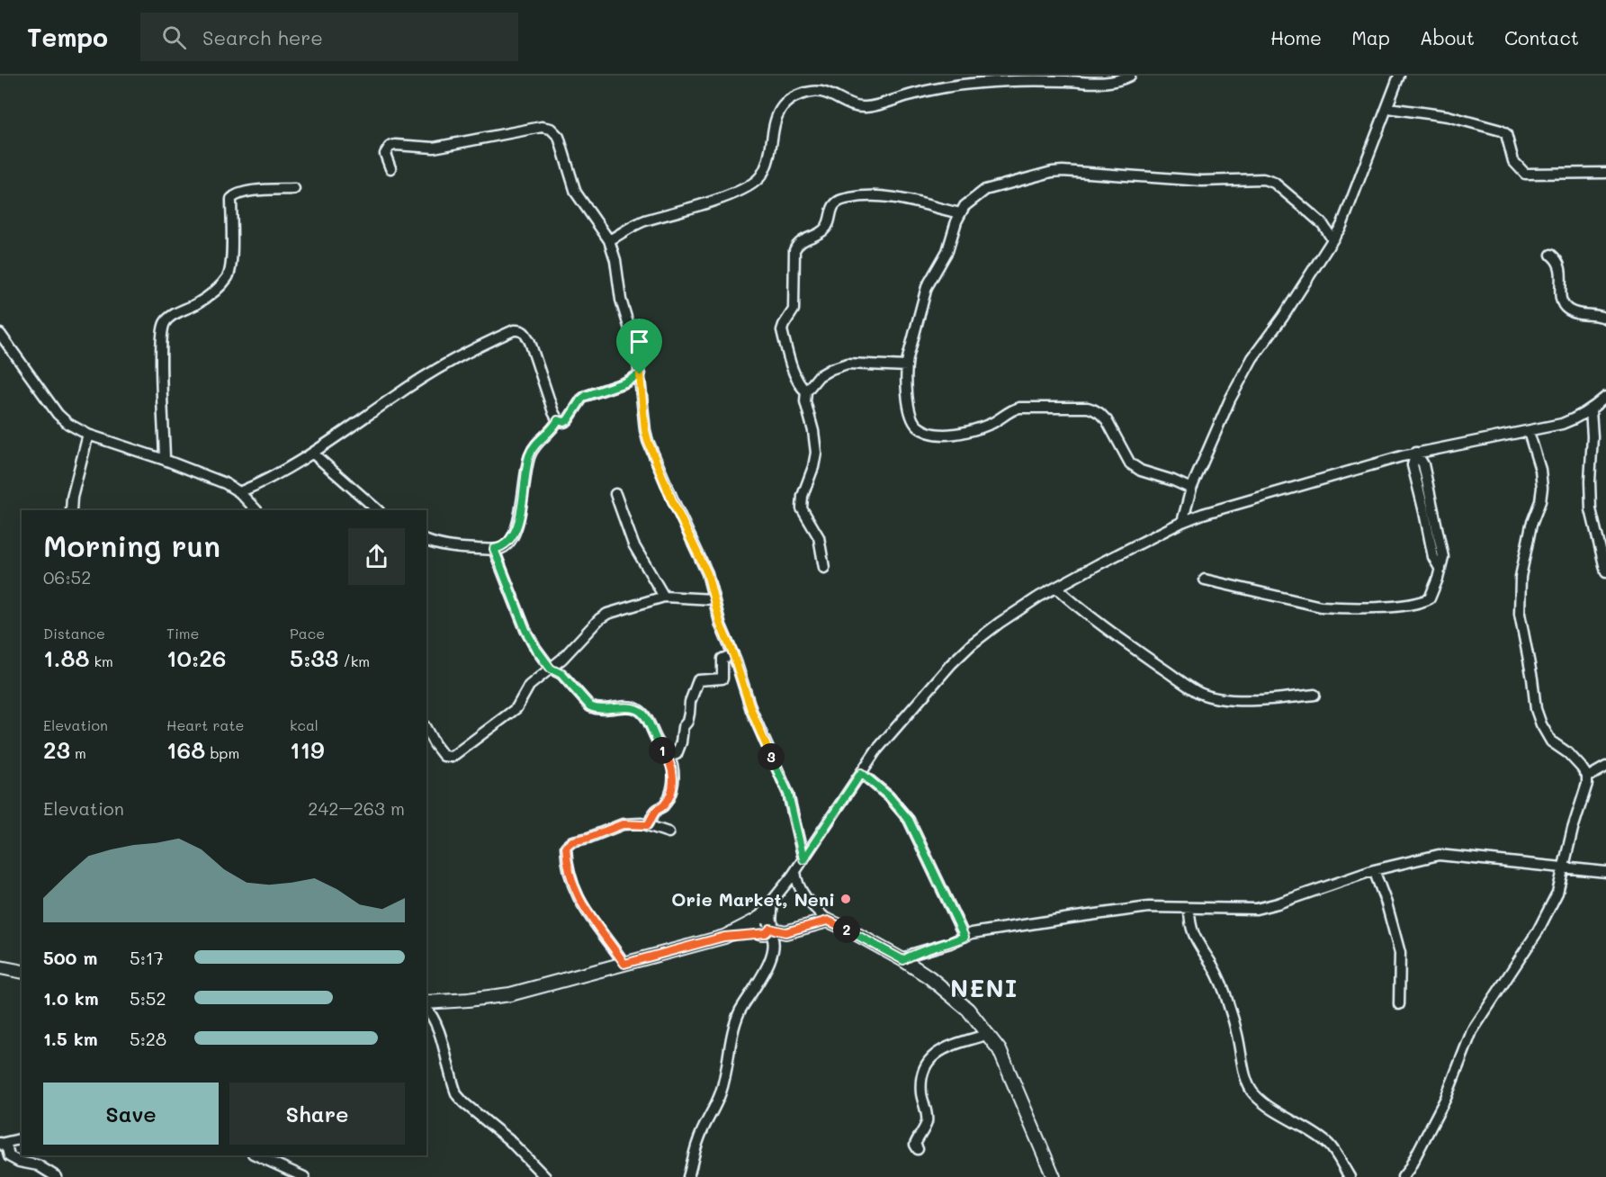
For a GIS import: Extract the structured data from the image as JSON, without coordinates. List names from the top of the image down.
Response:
{
  "districts": ["NENI"],
  "places": ["Orie Market, Neni"],
  "page": {
    "header": "Tempo",
    "search": "Search here",
    "nav": [
      "Home",
      "Map",
      "About",
      "Contact"
    ],
    "heading": ["Morning run", "06:52"],
    "stats": [
      ["Distance", "1.88 km"],
      ["Time", "10:26"],
      ["Pace", "5:33 /km"],
      ["Elevation", "23 m"],
      ["Heart rate", "168 bpm"],
      ["kcal", "119"]
    ],
    "pins": ["1", "3", "2"],
    "chart": ["Elevation", "242–263 m"],
    "list": [
      {
        "name": "500 m",
        "note": "5:17"
      },
      {
        "name": "1.0 km",
        "note": "5:52"
      },
      {
        "name": "1.5 km",
        "note": "5:28"
      }
    ],
    "buttons": ["Save", "Share"]
  }
}
